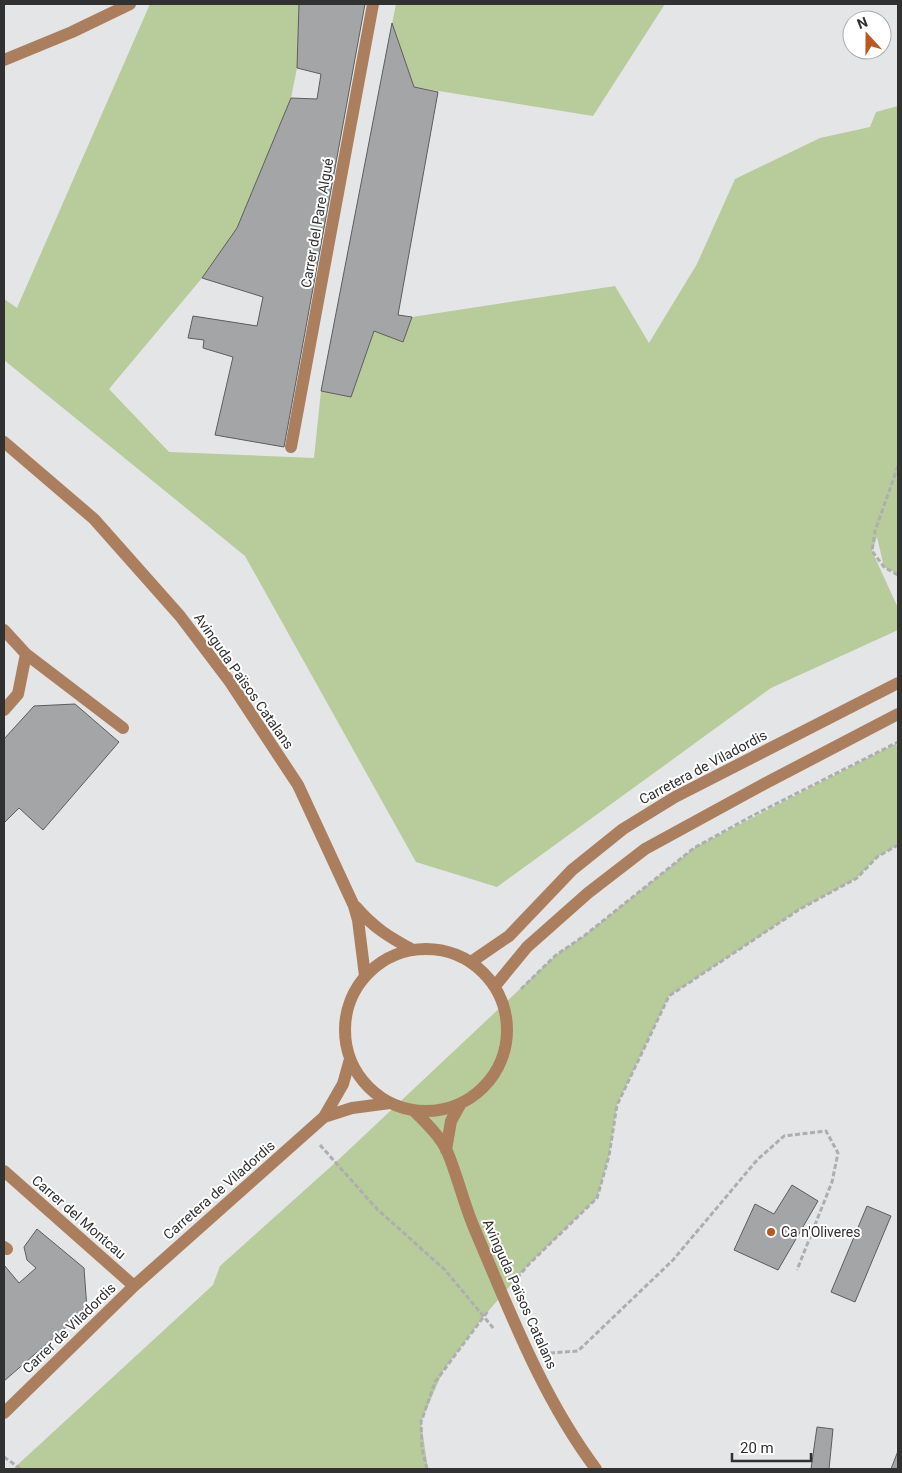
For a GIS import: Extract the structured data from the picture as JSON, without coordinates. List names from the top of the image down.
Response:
{
  "streets": {
    "street": [
      "Carrer del Pare Algué",
      "Avinguda Països Catalans",
      "Carretera de Viladordis",
      "Carrer del Montcau",
      "Carrer de Viladordis"
    ]
  },
  "crossings": [
    ["Avinguda Països Catalans", "Carretera de Viladordis"],
    ["Carretera de Viladordis", "Carrer del Montcau"],
    ["Carretera de Viladordis", "Carrer de Viladordis"],
    ["Carrer del Montcau", "Carrer de Viladordis"]
  ],
  "places": ["Ca n'Oliveres"],
  "scale_bar": "20 m",
  "north": "top"
}
